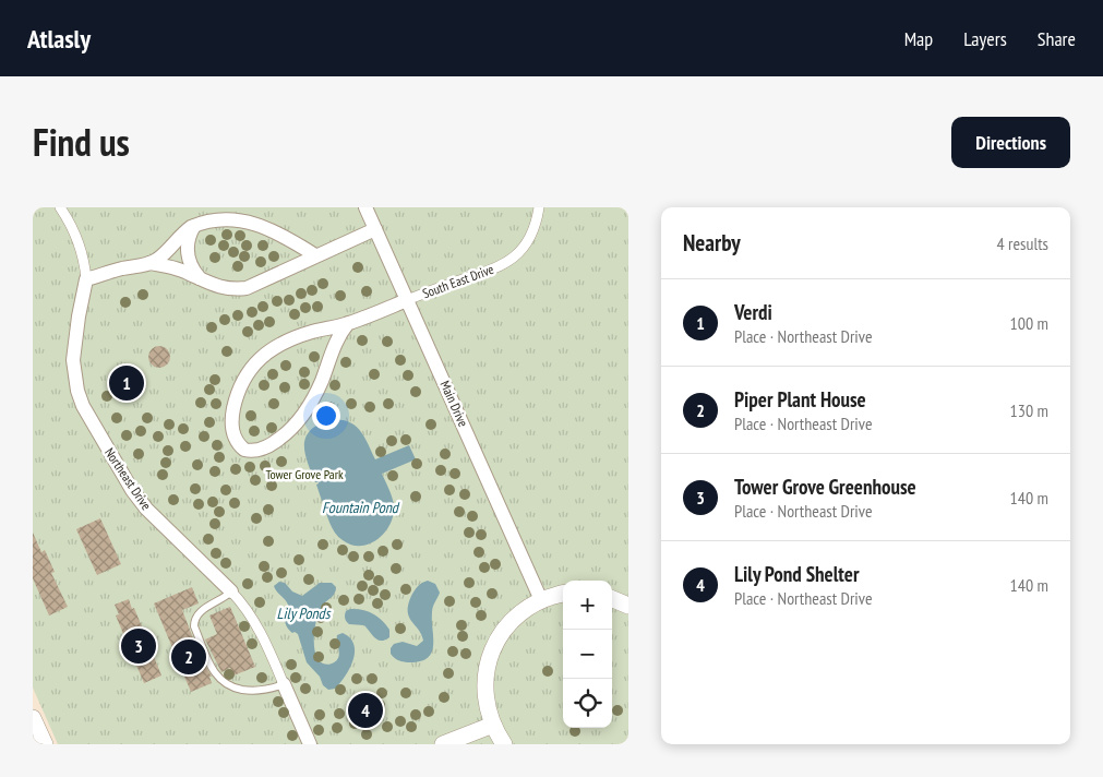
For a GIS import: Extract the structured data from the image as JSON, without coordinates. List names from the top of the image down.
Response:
{
  "streets": {
    "street": ["South East Drive", "Main Drive", "Northeast Drive"]
  },
  "crossings": [
    ["South East Drive", "Main Drive"]
  ],
  "water": ["Fountain Pond", "Lily Ponds"],
  "parks": ["Tower Grove Park"],
  "page": {
    "header": "Atlasly",
    "nav": ["Map", "Layers", "Share"],
    "title": "Find us",
    "buttons": "Directions",
    "heading": ["Nearby", "4 results"],
    "list": [
      {
        "mark": "1",
        "name": "Verdi",
        "note": "Place · Northeast Drive",
        "value": "100 m"
      },
      {
        "mark": "2",
        "name": "Piper Plant House",
        "note": "Place · Northeast Drive",
        "value": "130 m"
      },
      {
        "mark": "3",
        "name": "Tower Grove Greenhouse",
        "note": "Place · Northeast Drive",
        "value": "140 m"
      },
      {
        "mark": "4",
        "name": "Lily Pond Shelter",
        "note": "Place · Northeast Drive",
        "value": "140 m"
      }
    ],
    "pins": [
      "1",
      "3",
      "2",
      "4"
    ],
    "map_buttons": ["+", "−"]
  }
}
